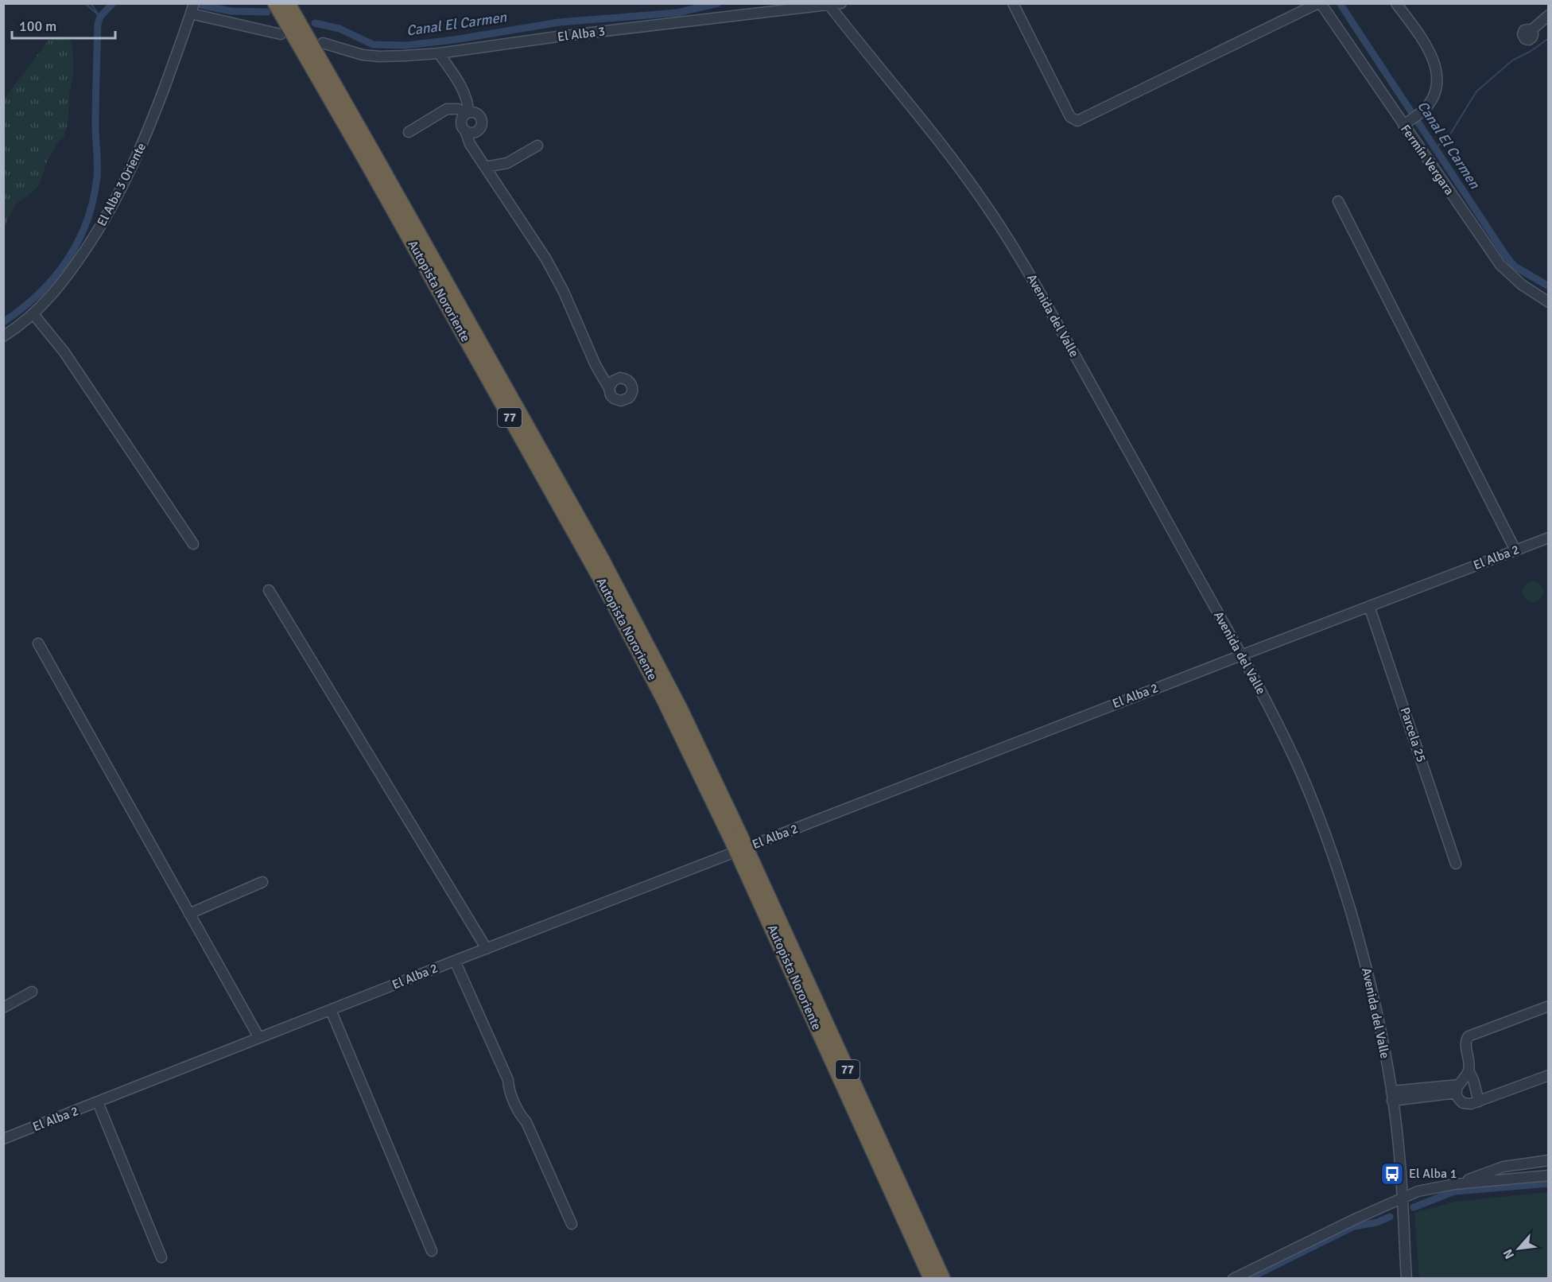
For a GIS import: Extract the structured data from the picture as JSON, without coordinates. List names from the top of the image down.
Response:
{
  "streets": {
    "highway": ["Autopista Nororiente", "77"],
    "street": [
      "El Alba 3",
      "Fermín Vergara",
      "El Alba 3 Oriente",
      "Avenida del Valle",
      "El Alba 2",
      "Parcela 25"
    ]
  },
  "crossings": [
    ["El Alba 3", "Avenida del Valle"],
    ["Avenida del Valle", "El Alba 2"],
    ["El Alba 2", "Parcela 25"]
  ],
  "water": ["Canal El Carmen"],
  "places": {
    "bus stop": ["El Alba 1"]
  },
  "scale_bar": "100 m",
  "north": "bottom left"
}
